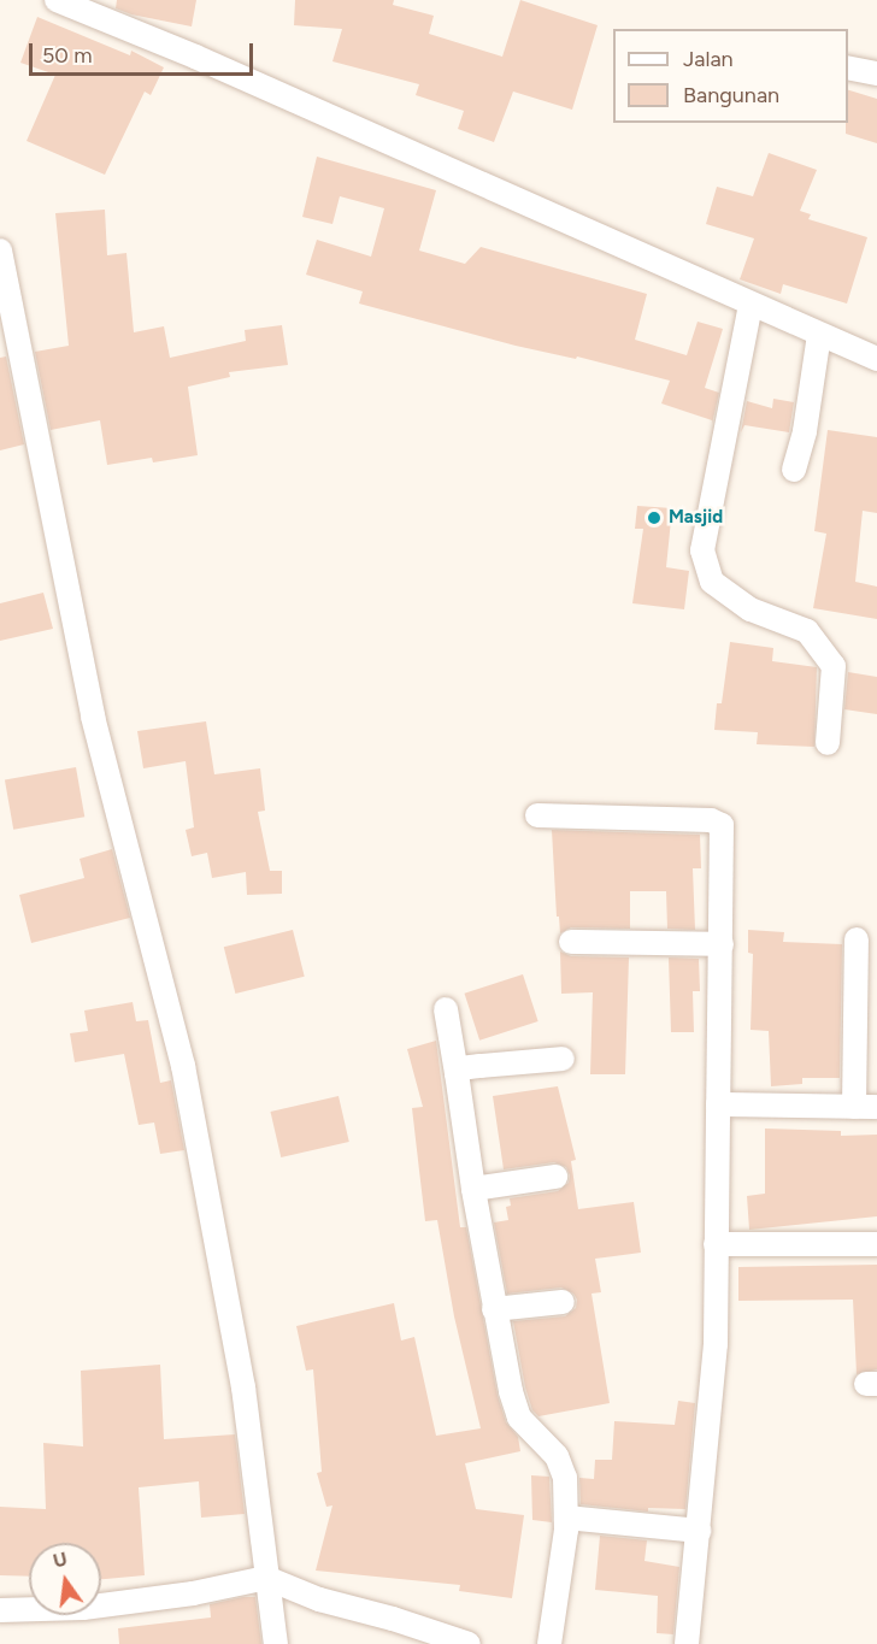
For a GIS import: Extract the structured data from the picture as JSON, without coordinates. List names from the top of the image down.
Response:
{
  "places": ["Masjid"],
  "legend": ["Jalan", "Bangunan"],
  "scale_bar": "50 m",
  "north": "top"
}
